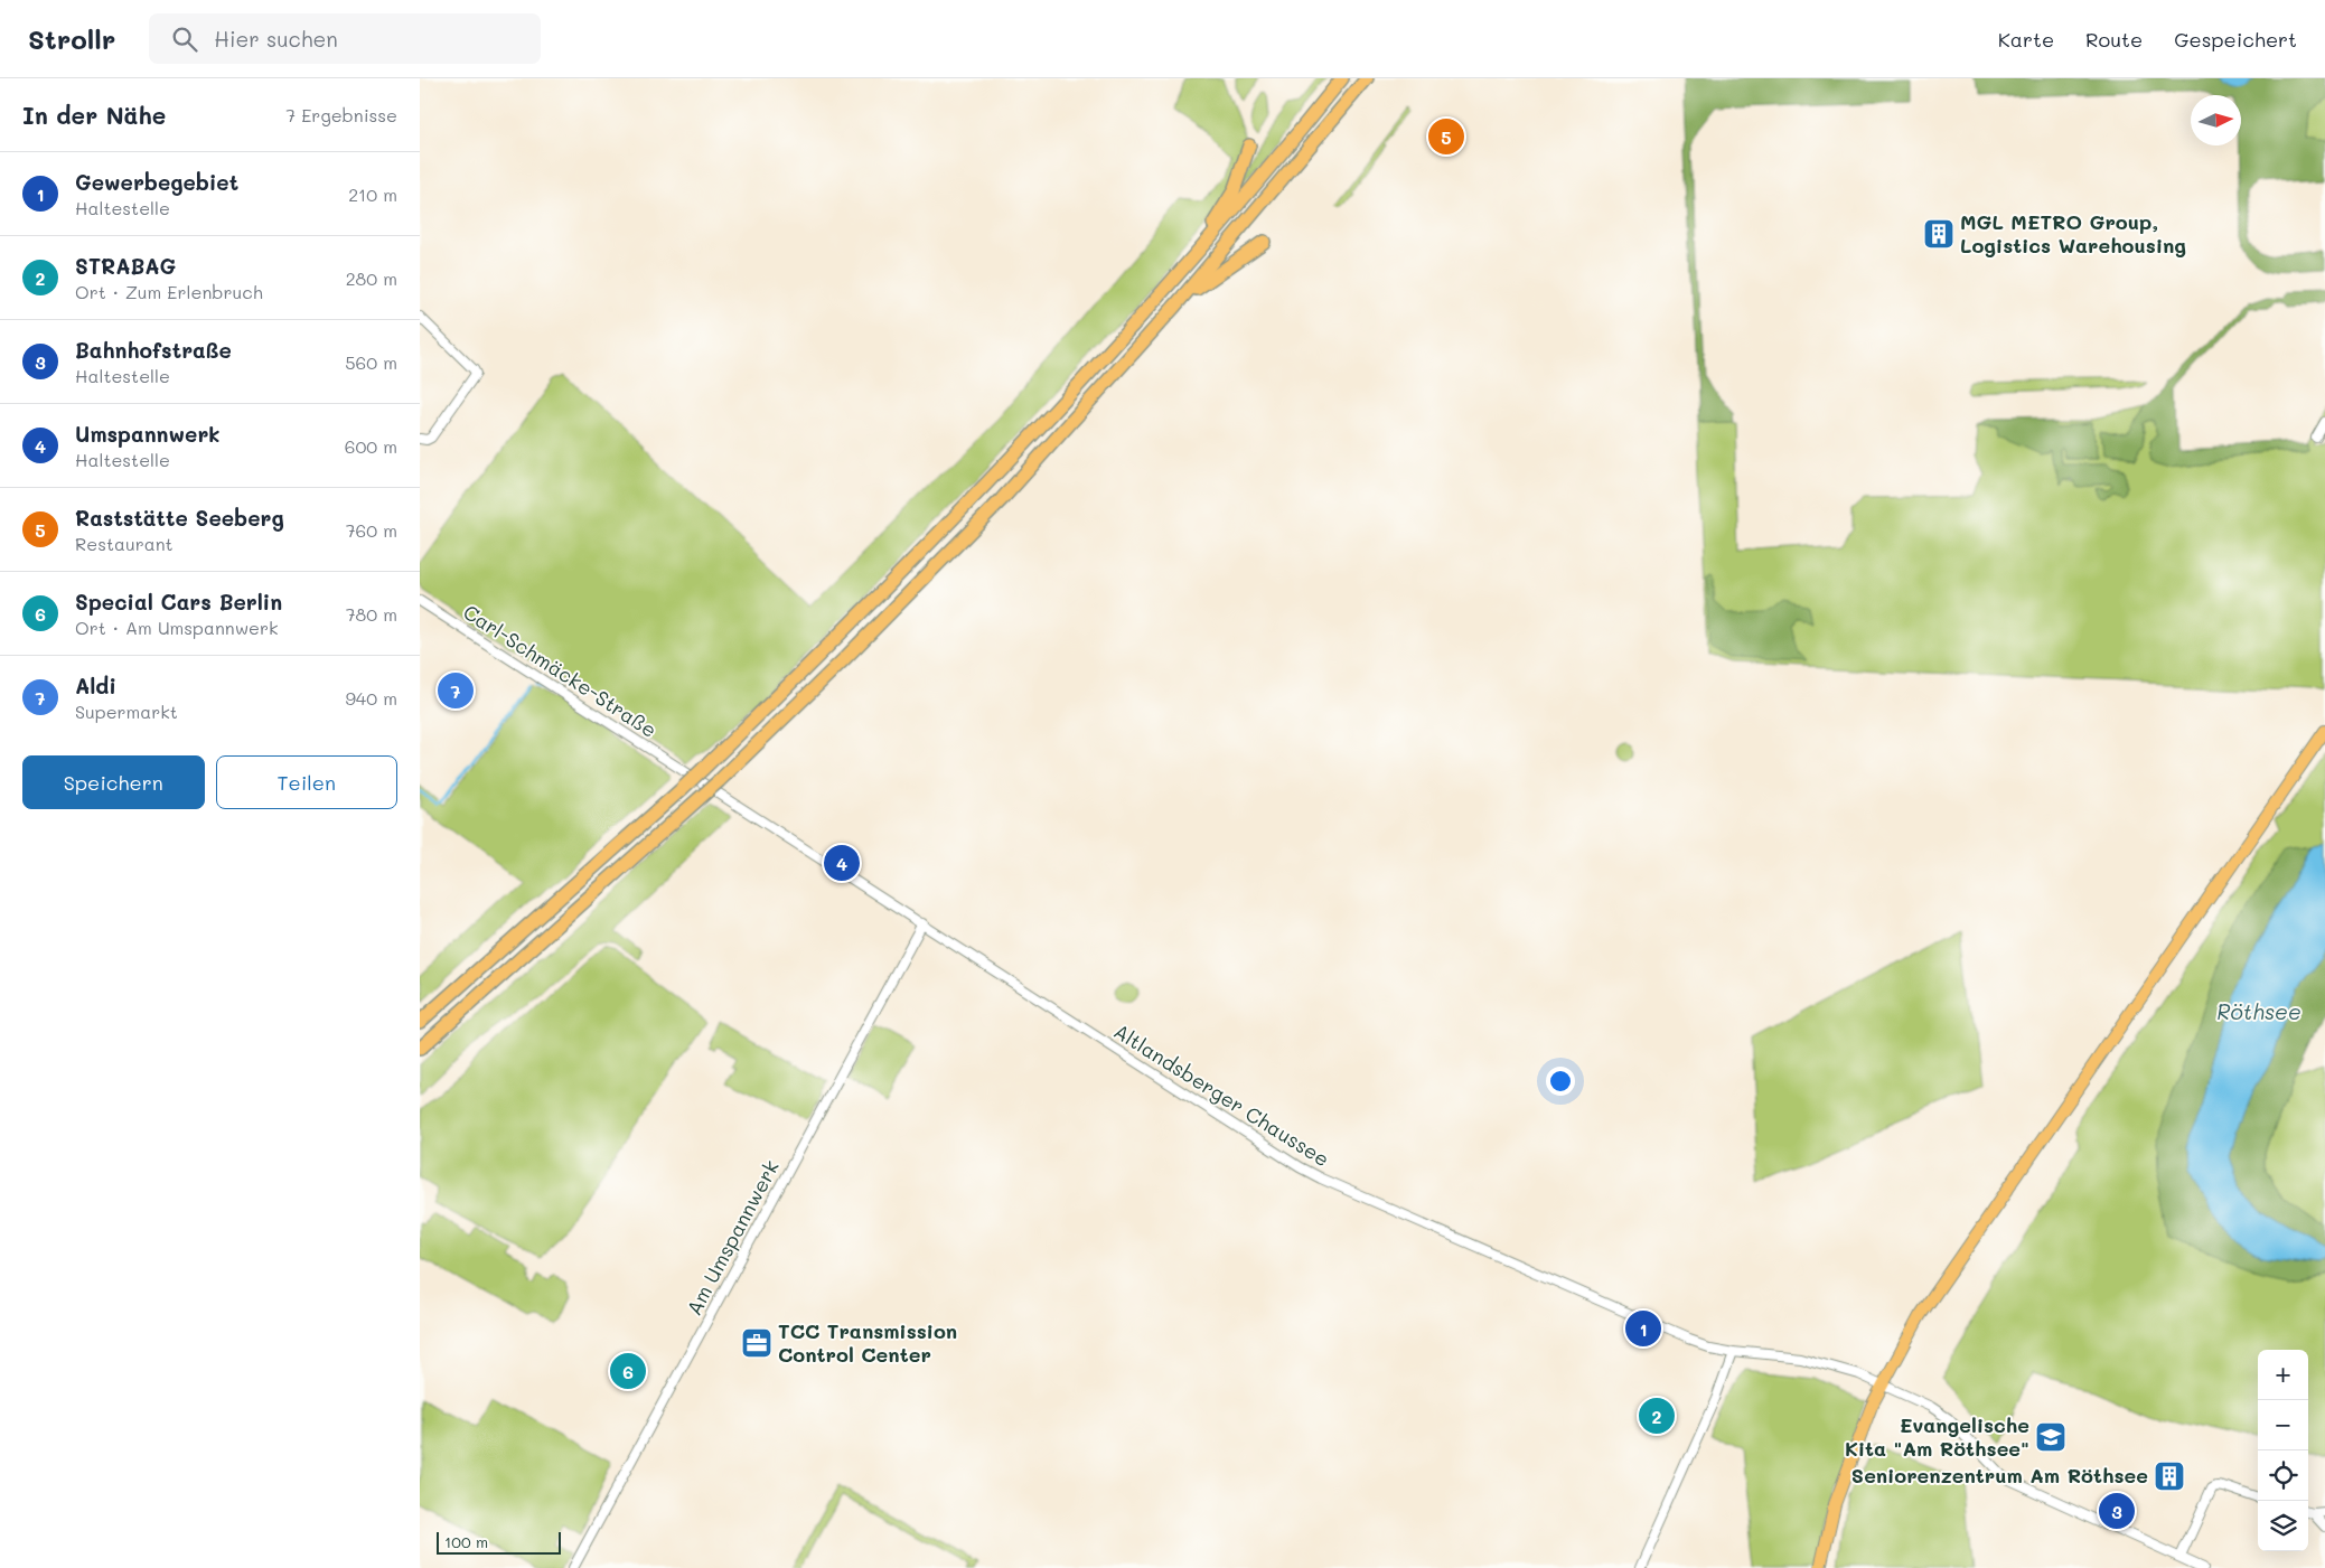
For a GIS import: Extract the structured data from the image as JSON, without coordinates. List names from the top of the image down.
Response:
{
  "streets": {
    "street": ["Carl-Schmäcke-Straße", "Altlandsberger Chaussee", "Am Umspannwerk"]
  },
  "crossings": [
    ["Carl-Schmäcke-Straße", "Altlandsberger Chaussee"],
    ["Altlandsberger Chaussee", "Am Umspannwerk"]
  ],
  "water": ["Röthsee"],
  "places": {
    "building": ["MGL METRO Group, Logistics Warehousing", "Seniorenzentrum Am Röthsee"],
    "office": ["TCC Transmission Control Center"],
    "school or university": ["Evangelische Kita \"Am Röthsee\""]
  },
  "scale_bar": "100 m",
  "north": "right",
  "page": {
    "header": "Strollr",
    "search": "Hier suchen",
    "nav": ["Karte", "Route", "Gespeichert"],
    "heading": ["In der Nähe", "7 Ergebnisse"],
    "pins": [
      "5",
      "7",
      "4",
      "1",
      "6",
      "2",
      "3"
    ],
    "list": [
      {
        "mark": "1",
        "name": "Gewerbegebiet",
        "note": "Haltestelle",
        "value": "210 m"
      },
      {
        "mark": "2",
        "name": "STRABAG",
        "note": "Ort · Zum Erlenbruch",
        "value": "280 m"
      },
      {
        "mark": "3",
        "name": "Bahnhofstraße",
        "note": "Haltestelle",
        "value": "560 m"
      },
      {
        "mark": "4",
        "name": "Umspannwerk",
        "note": "Haltestelle",
        "value": "600 m"
      },
      {
        "mark": "5",
        "name": "Raststätte Seeberg",
        "note": "Restaurant",
        "value": "760 m"
      },
      {
        "mark": "6",
        "name": "Special Cars Berlin",
        "note": "Ort · Am Umspannwerk",
        "value": "780 m"
      },
      {
        "mark": "7",
        "name": "Aldi",
        "note": "Supermarkt",
        "value": "940 m"
      }
    ],
    "buttons": ["Speichern", "Teilen"],
    "map_buttons": ["+", "−"],
    "scale": "100 m"
  }
}
